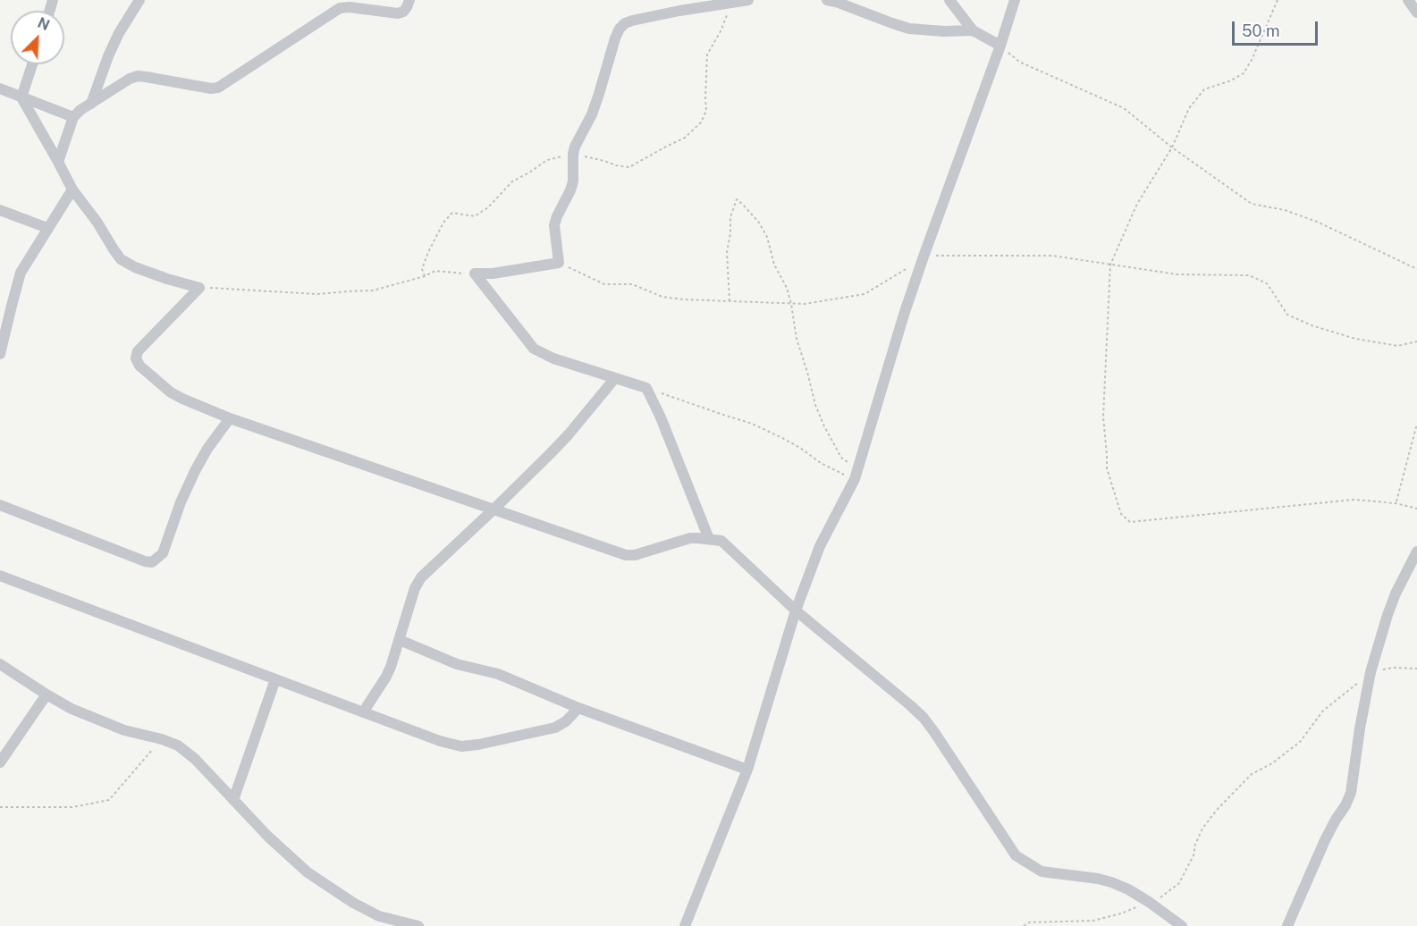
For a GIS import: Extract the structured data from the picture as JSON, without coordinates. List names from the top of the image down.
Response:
{
  "scale_bar": "50 m",
  "north": "top right"
}
